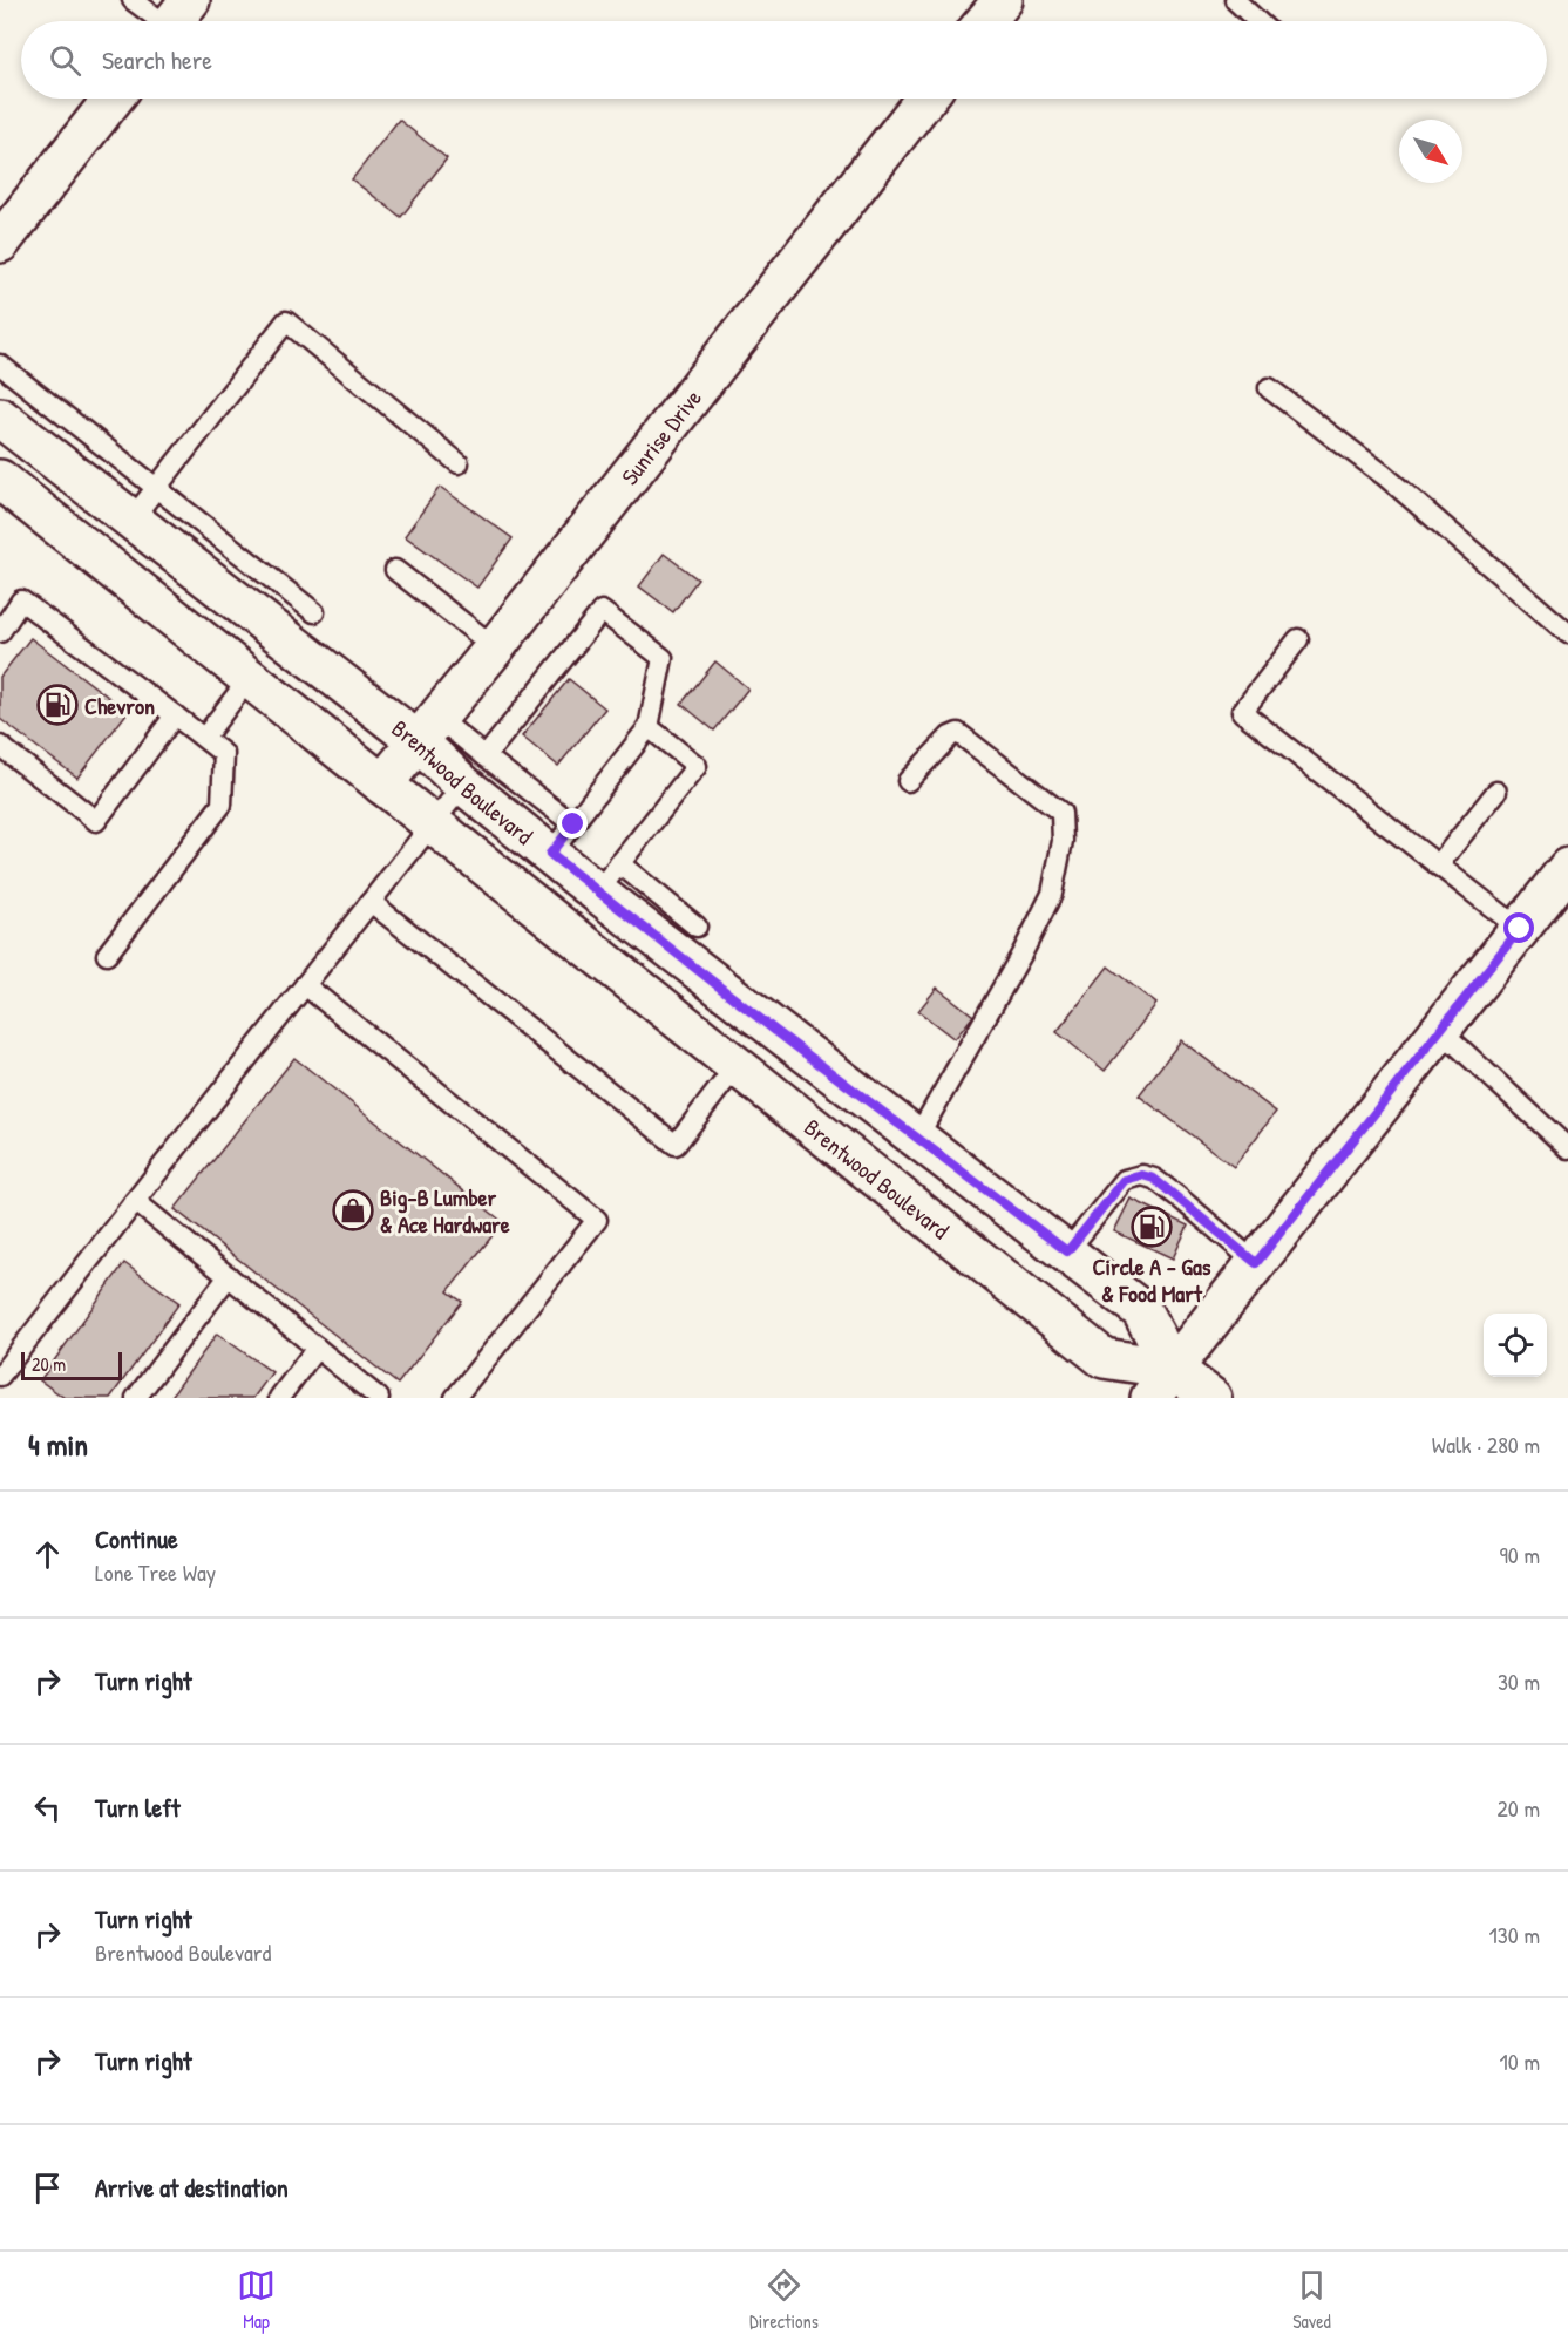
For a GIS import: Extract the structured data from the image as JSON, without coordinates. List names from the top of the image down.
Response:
{
  "streets": {
    "main road": ["Sunrise Drive", "Brentwood Boulevard"]
  },
  "crossings": [
    ["Sunrise Drive", "Brentwood Boulevard"]
  ],
  "places": {
    "fuel station": ["Chevron", "Circle A - Gas & Food Mart"],
    "shop": ["Big-B Lumber & Ace Hardware"]
  },
  "scale_bar": "20 m",
  "north": "bottom right",
  "page": {
    "search": "Search here",
    "scale": "20 m",
    "heading": ["4 min", "Walk · 280 m"],
    "list": [
      ["Continue", "Lone Tree Way", "90 m"],
      ["Turn right", "30 m"],
      ["Turn left", "20 m"],
      ["Turn right", "Brentwood Boulevard", "130 m"],
      ["Turn right", "10 m"],
      "Arrive at destination"
    ],
    "nav": ["Map", "Directions", "Saved"]
  }
}
